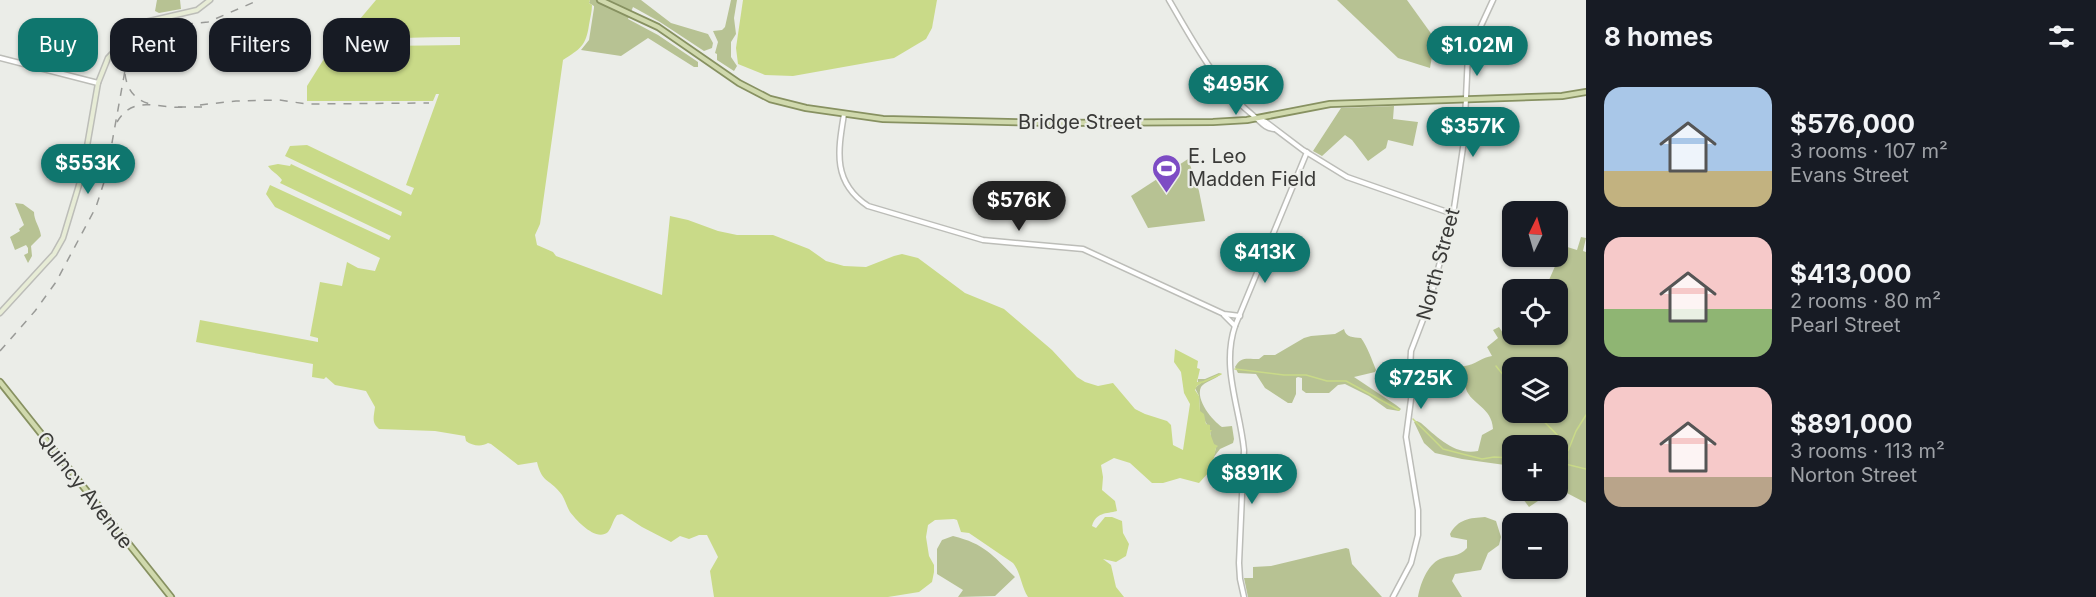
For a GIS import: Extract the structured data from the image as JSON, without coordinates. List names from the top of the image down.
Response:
{
  "streets": {
    "main road": ["Bridge Street", "Quincy Avenue"],
    "street": ["North Street"]
  },
  "crossings": [
    ["Bridge Street", "North Street"]
  ],
  "places": {
    "sports": ["E. Leo Madden Field"]
  },
  "north": "top",
  "page": {
    "heading": "8 homes",
    "chip": [
      "Buy",
      "Rent",
      "Filters",
      "New"
    ],
    "price": [
      "$1.02M",
      "$495K",
      "$357K",
      "$553K",
      "$576K",
      "$413K",
      "$725K",
      "$891K"
    ],
    "list": [
      {
        "name": "$576,000",
        "note": "3 rooms · 107 m² · Evans Street"
      },
      {
        "name": "$413,000",
        "note": "2 rooms · 80 m² · Pearl Street"
      },
      {
        "name": "$891,000",
        "note": "3 rooms · 113 m² · Norton Street"
      }
    ],
    "map_buttons": ["+", "−"]
  }
}
